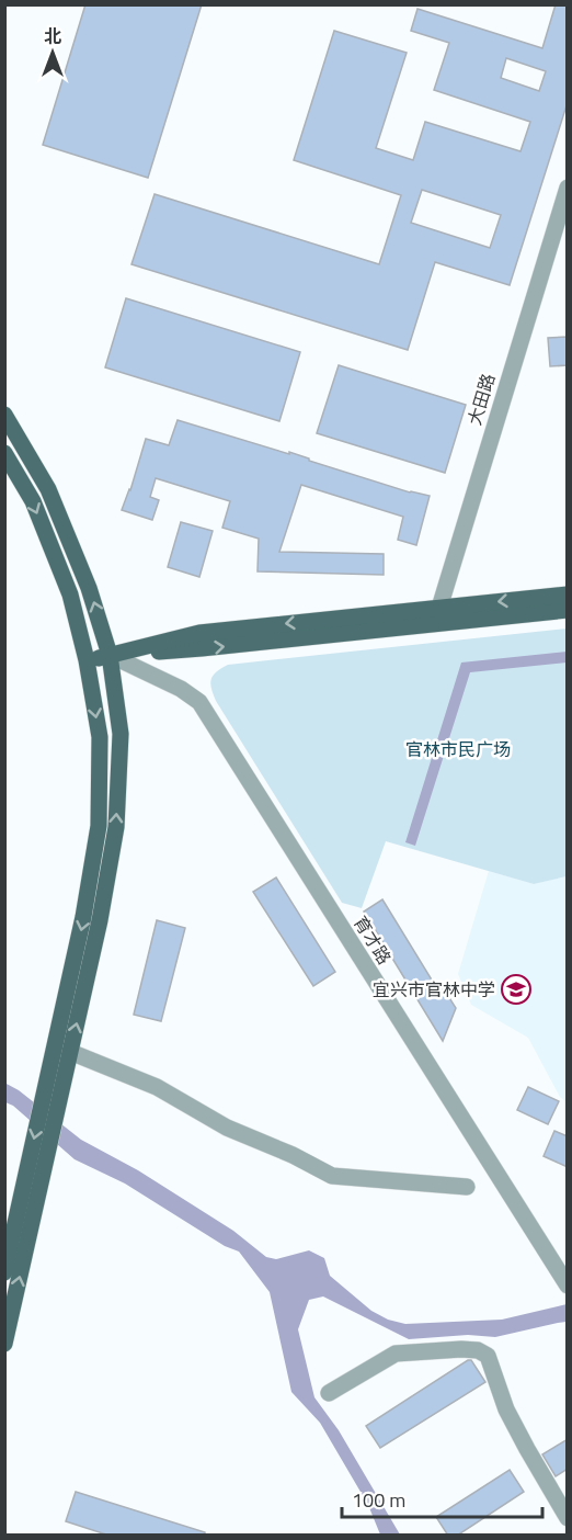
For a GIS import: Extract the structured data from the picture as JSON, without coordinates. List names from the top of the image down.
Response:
{
  "streets": {
    "street": ["大田路", "育才路"]
  },
  "parks": ["官林市民广场"],
  "places": {
    "school or university": ["宜兴市官林中学"]
  },
  "scale_bar": "100 m",
  "north": "top"
}
